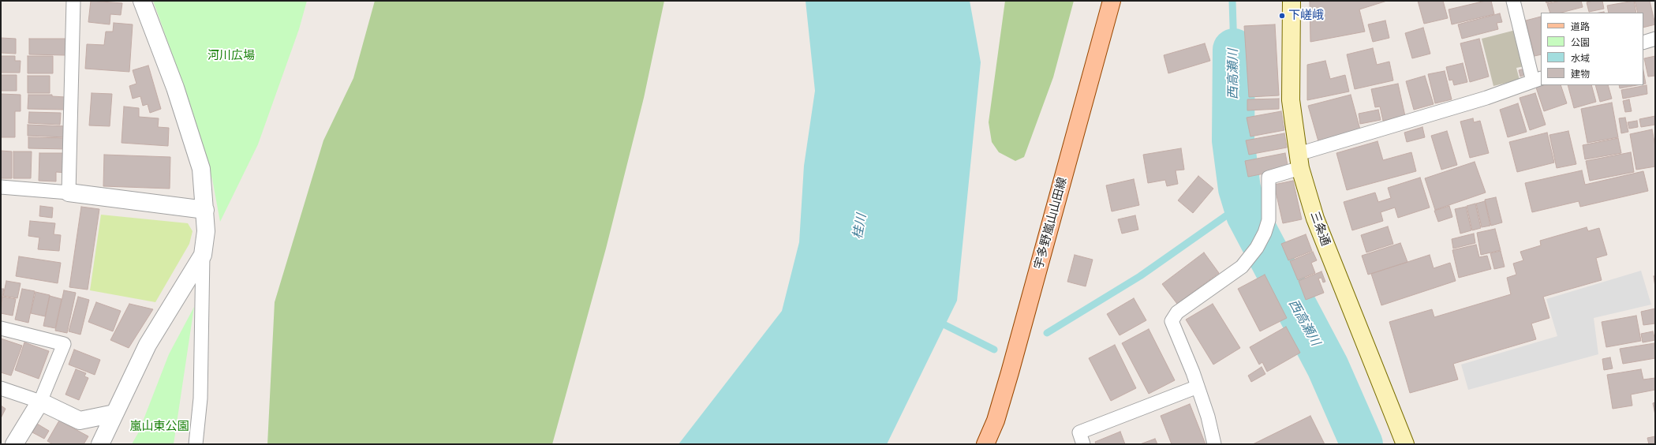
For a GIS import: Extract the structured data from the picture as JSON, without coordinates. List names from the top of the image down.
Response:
{
  "streets": {
    "main road": ["宇多野嵐山山田線", "三条通"]
  },
  "water": ["西高瀬川", "桂川"],
  "parks": ["河川広場", "嵐山東公園"],
  "places": ["下嵯峨"],
  "legend": [
    "道路",
    "公園",
    "水域",
    "建物"
  ]
}
